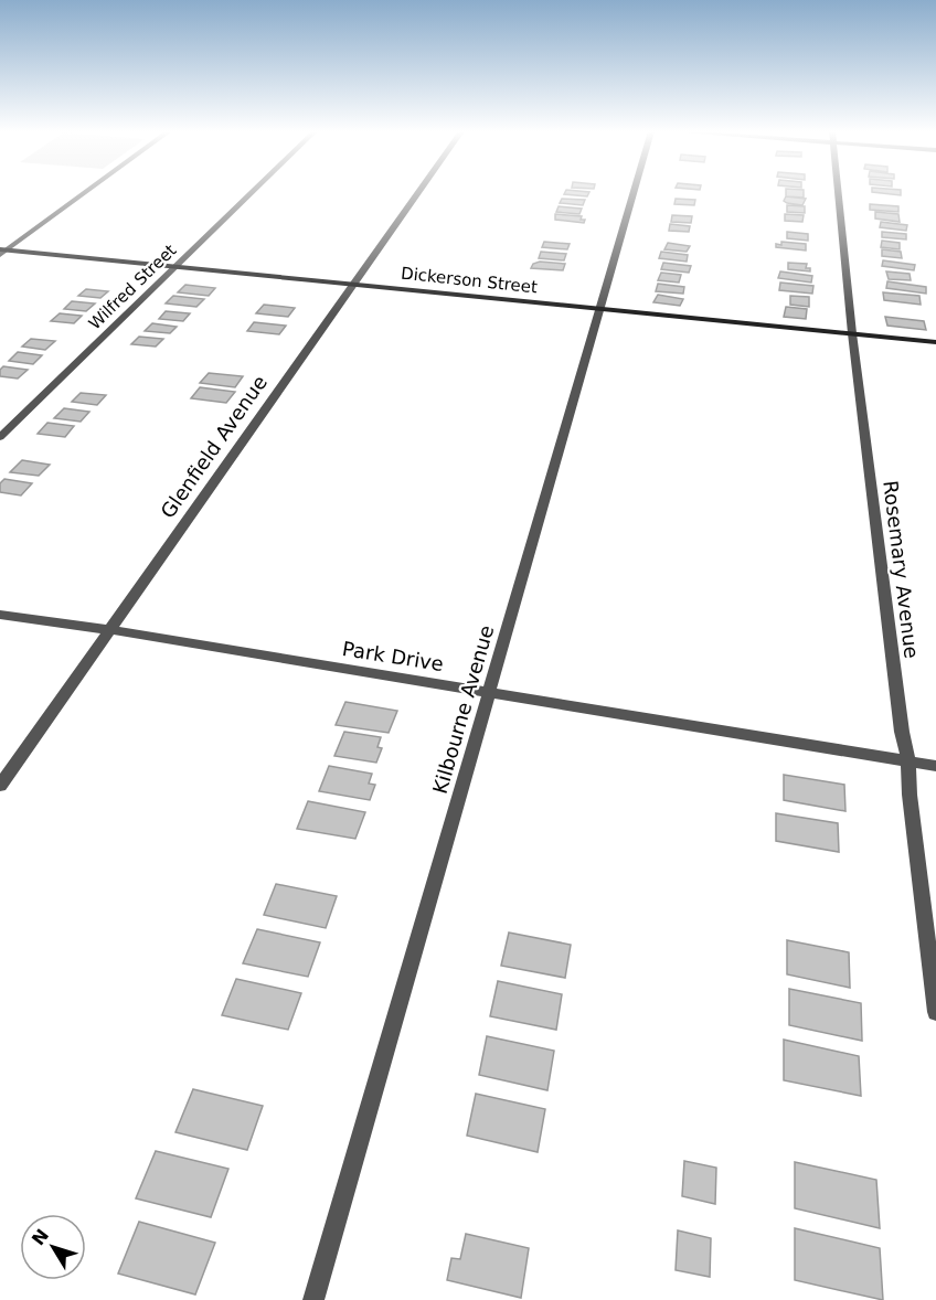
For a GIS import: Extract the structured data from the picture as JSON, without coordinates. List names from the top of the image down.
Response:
{
  "streets": {
    "street": [
      "Dickerson Street",
      "Wilfred Street",
      "Glenfield Avenue",
      "Rosemary Avenue",
      "Park Drive",
      "Kilbourne Avenue"
    ]
  },
  "crossings": [
    ["Dickerson Street", "Wilfred Street"],
    ["Dickerson Street", "Glenfield Avenue"],
    ["Dickerson Street", "Rosemary Avenue"],
    ["Dickerson Street", "Kilbourne Avenue"],
    ["Glenfield Avenue", "Park Drive"],
    ["Rosemary Avenue", "Park Drive"],
    ["Park Drive", "Kilbourne Avenue"]
  ],
  "north": "top left"
}
